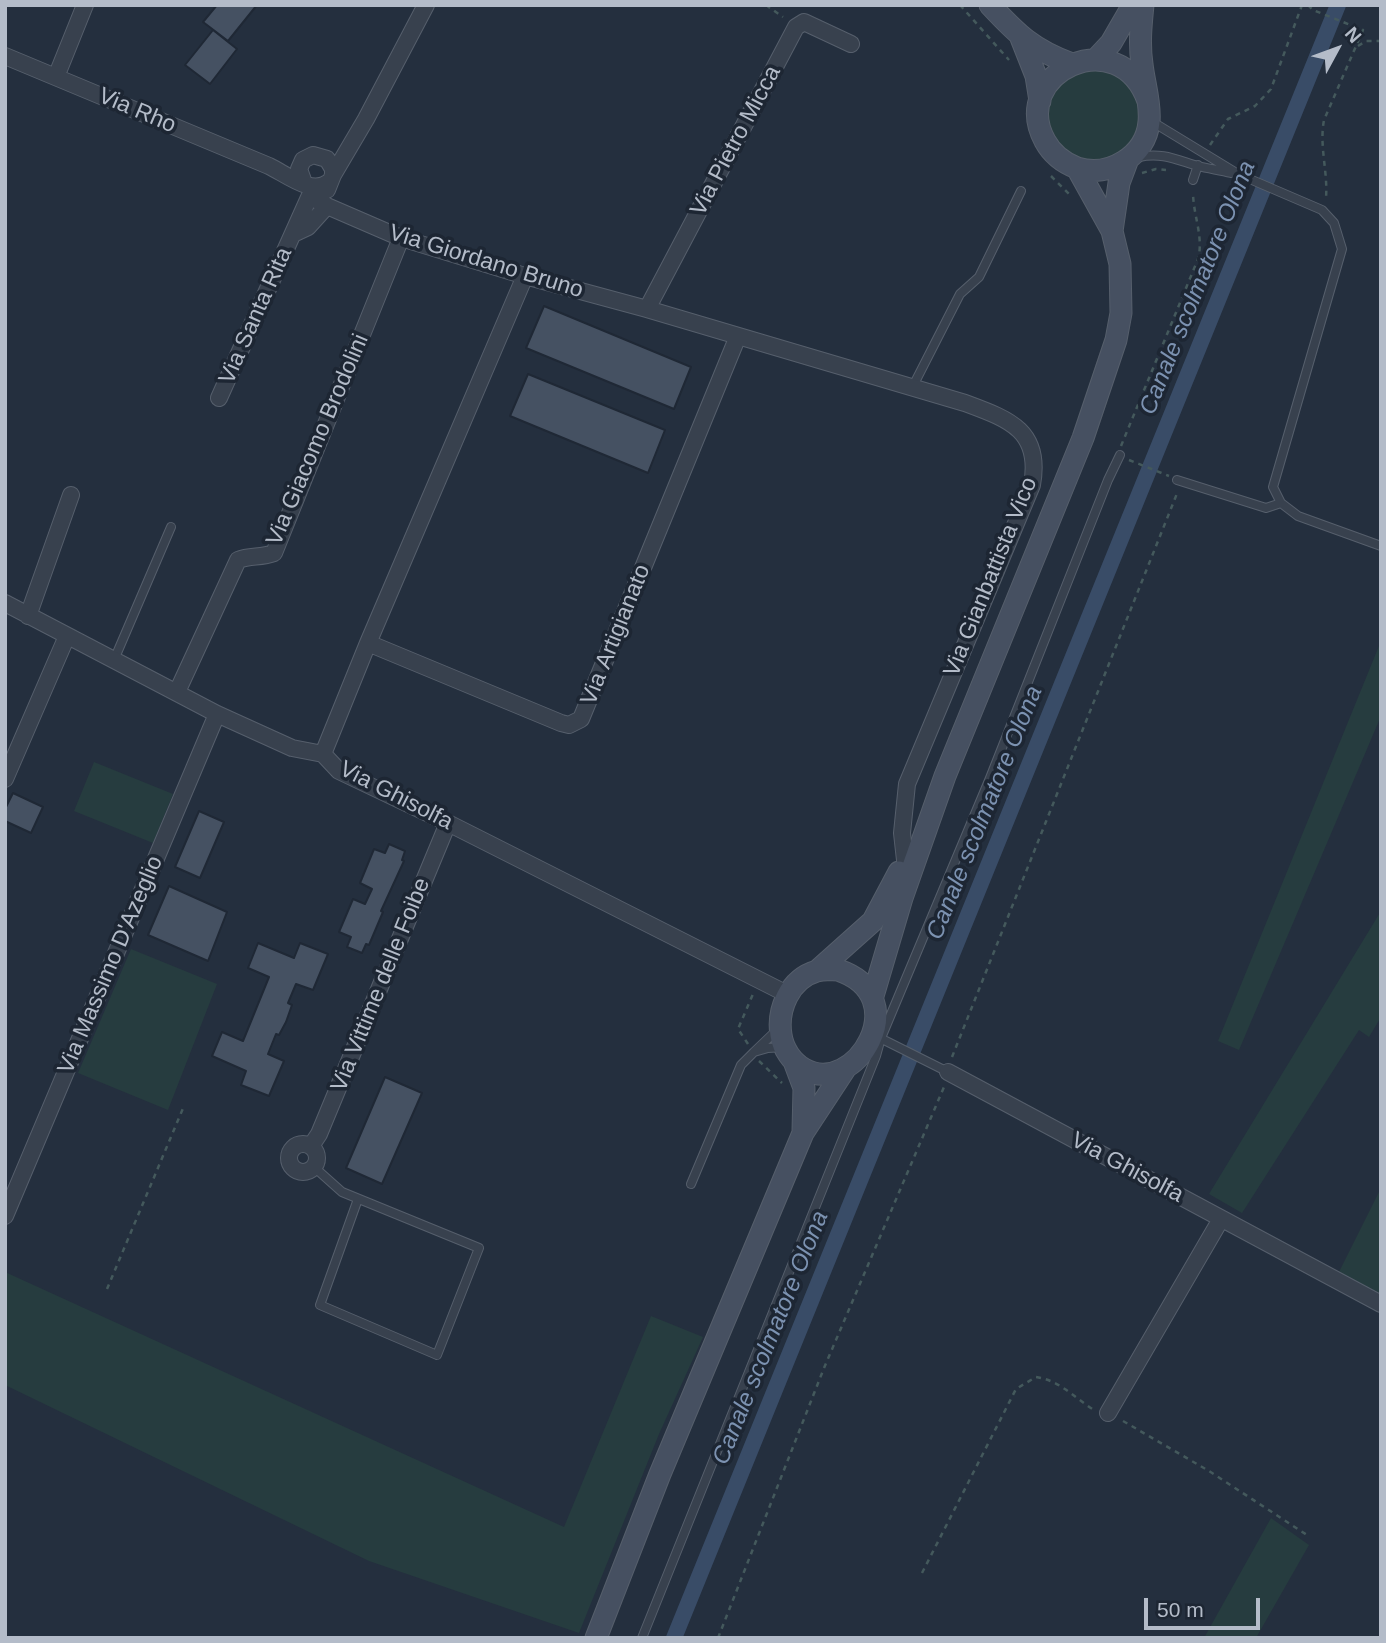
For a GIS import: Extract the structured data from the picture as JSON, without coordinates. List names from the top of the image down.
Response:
{
  "streets": {
    "street": [
      "Via Rho",
      "Via Pietro Micca",
      "Via Giordano Bruno",
      "Via Santa Rita",
      "Via Giacomo Brodolini",
      "Via Gianbattista Vico",
      "Via Artigianato",
      "Via Ghisolfa",
      "Via Massimo D'Azeglio",
      "Via Vittime delle Foibe"
    ]
  },
  "crossings": [
    ["Via Rho", "Via Giordano Bruno"],
    ["Via Rho", "Via Santa Rita"],
    ["Via Pietro Micca", "Via Giordano Bruno"],
    ["Via Pietro Micca", "Via Gianbattista Vico"],
    ["Via Giordano Bruno", "Via Santa Rita"],
    ["Via Giordano Bruno", "Via Giacomo Brodolini"],
    ["Via Giordano Bruno", "Via Gianbattista Vico"],
    ["Via Giacomo Brodolini", "Via Ghisolfa"],
    ["Via Gianbattista Vico", "Via Artigianato"],
    ["Via Ghisolfa", "Via Massimo D'Azeglio"],
    ["Via Ghisolfa", "Via Vittime delle Foibe"]
  ],
  "water": ["Canale scolmatore Olona"],
  "scale_bar": "50 m",
  "north": "top right"
}
